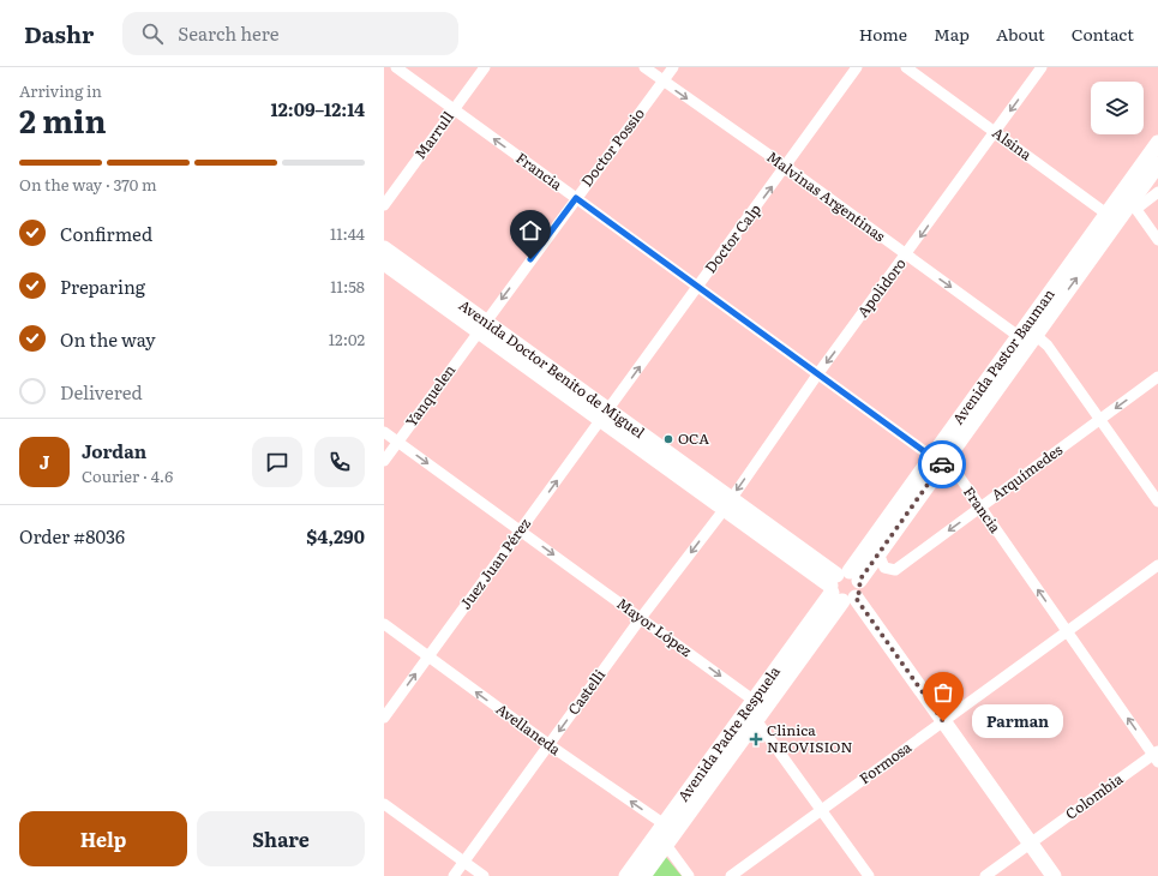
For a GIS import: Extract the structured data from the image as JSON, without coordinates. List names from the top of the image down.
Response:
{
  "streets": {
    "main road": ["Avenida Pastor Bauman", "Avenida Doctor Benito de Miguel", "Avenida Padre Respuela"],
    "street": [
      "Marrull",
      "Alsina",
      "Doctor Possio",
      "Francia",
      "Malvinas Argentinas",
      "Doctor Calp",
      "Apolidoro",
      "Yanquelen",
      "Arquímedes",
      "Juez Juan Pérez",
      "Mayor López",
      "Castelli",
      "Avellaneda",
      "Formosa",
      "Colombia"
    ]
  },
  "crossings": [
    ["Marrull", "Francia"],
    ["Alsina", "Apolidoro"],
    ["Alsina", "Avenida Pastor Bauman"],
    ["Doctor Possio", "Francia"],
    ["Doctor Possio", "Malvinas Argentinas"],
    ["Doctor Possio", "Avenida Doctor Benito de Miguel"],
    ["Doctor Possio", "Yanquelen"],
    ["Francia", "Doctor Calp"],
    ["Francia", "Apolidoro"],
    ["Francia", "Avenida Pastor Bauman"],
    ["Francia", "Arquímedes"],
    ["Francia", "Formosa"],
    ["Francia", "Colombia"],
    ["Malvinas Argentinas", "Doctor Calp"],
    ["Malvinas Argentinas", "Apolidoro"],
    ["Malvinas Argentinas", "Avenida Pastor Bauman"],
    ["Malvinas Argentinas", "Arquímedes"],
    ["Doctor Calp", "Avenida Doctor Benito de Miguel"],
    ["Doctor Calp", "Juez Juan Pérez"],
    ["Apolidoro", "Avenida Doctor Benito de Miguel"],
    ["Apolidoro", "Castelli"],
    ["Avenida Pastor Bauman", "Avenida Doctor Benito de Miguel"],
    ["Avenida Pastor Bauman", "Arquímedes"],
    ["Avenida Pastor Bauman", "Avenida Padre Respuela"],
    ["Avenida Doctor Benito de Miguel", "Yanquelen"],
    ["Avenida Doctor Benito de Miguel", "Juez Juan Pérez"],
    ["Avenida Doctor Benito de Miguel", "Castelli"],
    ["Avenida Doctor Benito de Miguel", "Avenida Padre Respuela"],
    ["Avenida Doctor Benito de Miguel", "Formosa"],
    ["Avenida Doctor Benito de Miguel", "Colombia"],
    ["Yanquelen", "Mayor López"],
    ["Juez Juan Pérez", "Mayor López"],
    ["Juez Juan Pérez", "Avellaneda"],
    ["Mayor López", "Castelli"],
    ["Mayor López", "Avenida Padre Respuela"],
    ["Castelli", "Avellaneda"],
    ["Avellaneda", "Avenida Padre Respuela"]
  ],
  "one_way": [
    "Doctor Possio",
    "Francia",
    "Malvinas Argentinas",
    "Doctor Calp",
    "Apolidoro",
    "Arquímedes",
    "Juez Juan Pérez",
    "Mayor López",
    "Castelli",
    "Avellaneda"
  ],
  "places": {
    "other": ["OCA", "Parman"],
    "health": ["Clinica NEOVISION"]
  },
  "page": {
    "header": "Dashr",
    "search": "Search here",
    "nav": [
      "Home",
      "Map",
      "About",
      "Contact"
    ],
    "heading": ["2 min", "Arriving in", "12:09–12:14"],
    "panel": [
      "Jordan",
      "Courier · 4.6",
      "Order #8036",
      "$4,290"
    ],
    "bar": "On the way · 370 m",
    "list": [
      ["Confirmed", "11:44"],
      ["Preparing", "11:58"],
      ["On the way", "12:02"],
      "Delivered"
    ],
    "round": "J",
    "bubble": "Parman",
    "buttons": ["Help", "Share"]
  }
}
